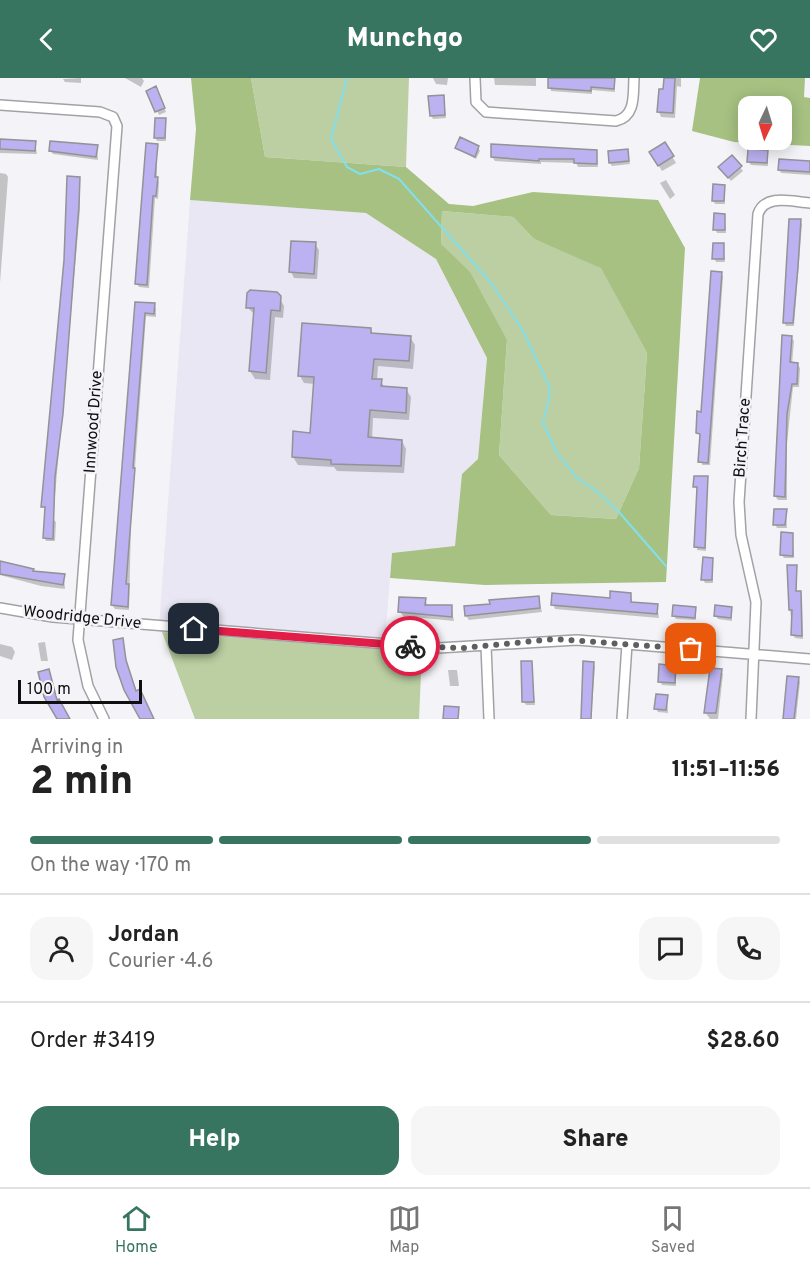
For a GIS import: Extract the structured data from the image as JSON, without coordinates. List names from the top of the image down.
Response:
{
  "streets": {
    "street": ["Innwood Drive", "Birch Trace", "Woodridge Drive"]
  },
  "crossings": [
    ["Innwood Drive", "Woodridge Drive"],
    ["Birch Trace", "Woodridge Drive"]
  ],
  "scale_bar": "100 m",
  "north": "bottom",
  "page": {
    "header": "Munchgo",
    "scale": "100 m",
    "heading": ["2 min", "Arriving in", "11:51–11:56"],
    "panel": [
      "Jordan",
      "Courier · 4.6",
      "Order #3419",
      "$28.60"
    ],
    "bar": "On the way · 170 m",
    "buttons": ["Help", "Share"],
    "tabs": ["Home", "Map", "Saved"]
  }
}
